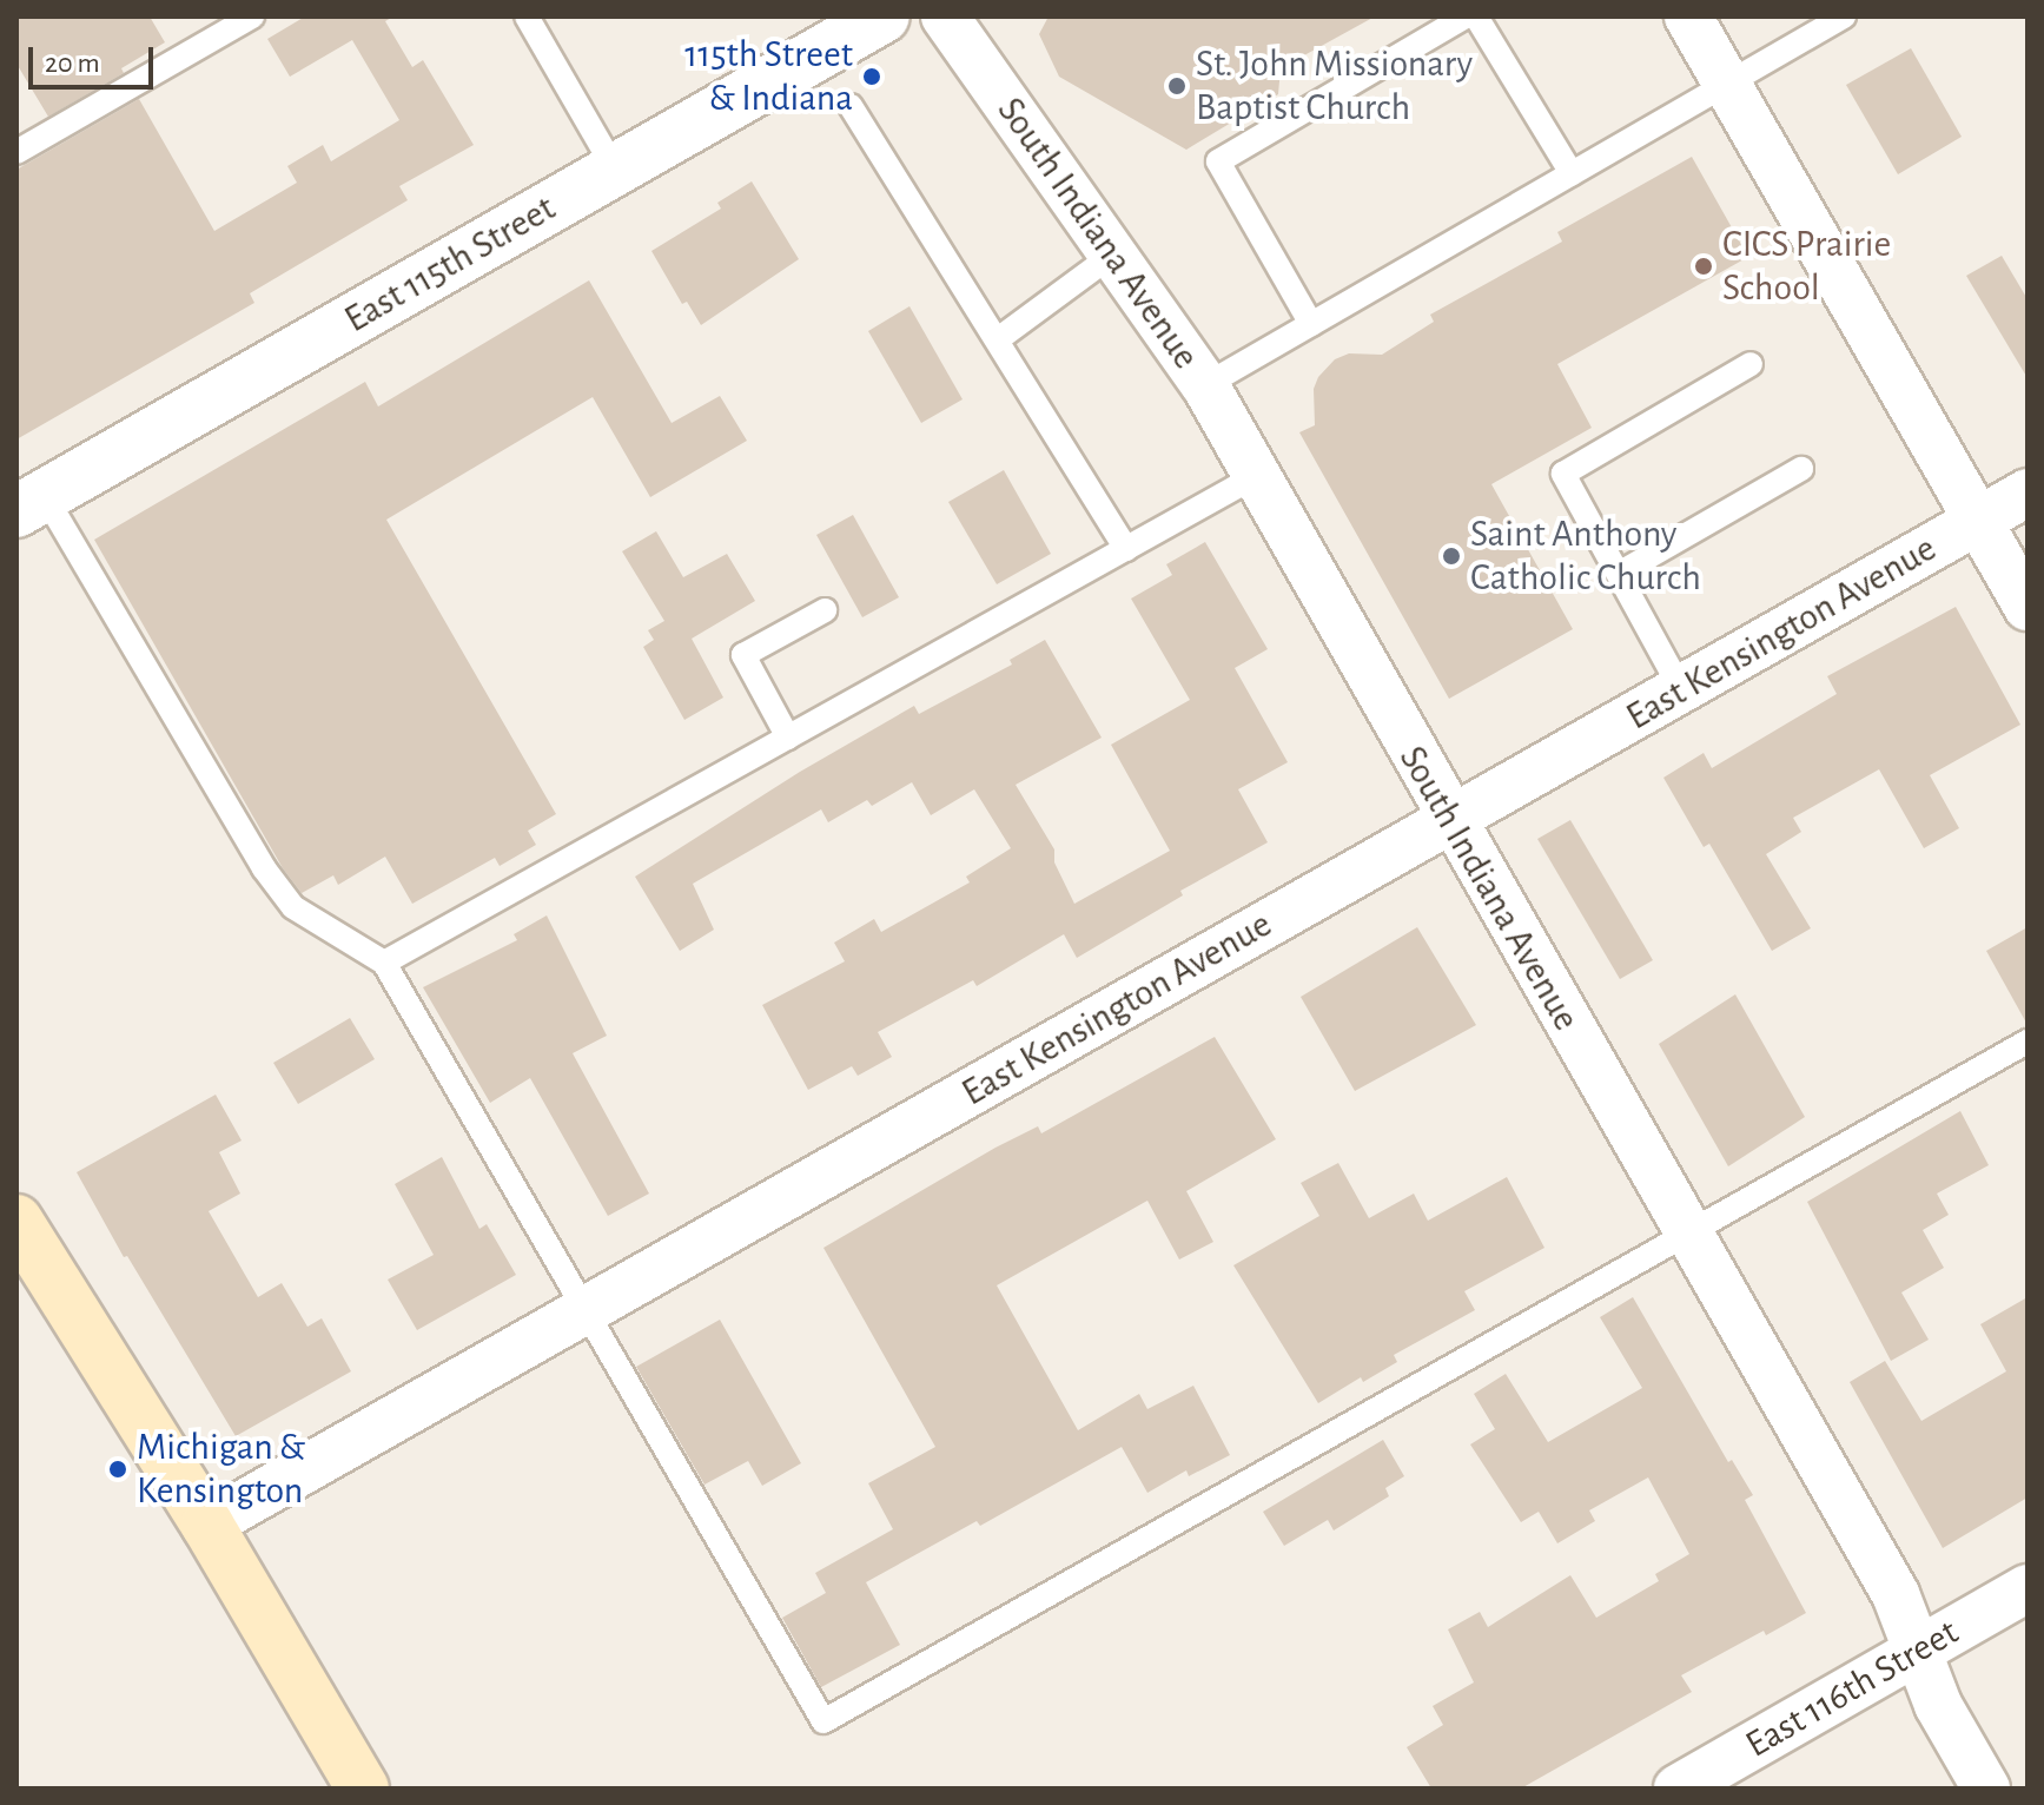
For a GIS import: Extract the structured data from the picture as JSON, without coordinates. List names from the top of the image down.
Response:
{
  "streets": {
    "street": [
      "South Indiana Avenue",
      "East 115th Street",
      "East Kensington Avenue",
      "East 116th Street"
    ]
  },
  "crossings": [
    ["South Indiana Avenue", "East Kensington Avenue"],
    ["South Indiana Avenue", "East 116th Street"]
  ],
  "places": [
    "115th Street & Indiana",
    "St. John Missionary Baptist Church",
    "CICS Prairie School",
    "Saint Anthony Catholic Church",
    "Michigan & Kensington"
  ],
  "scale_bar": "20 m"
}
